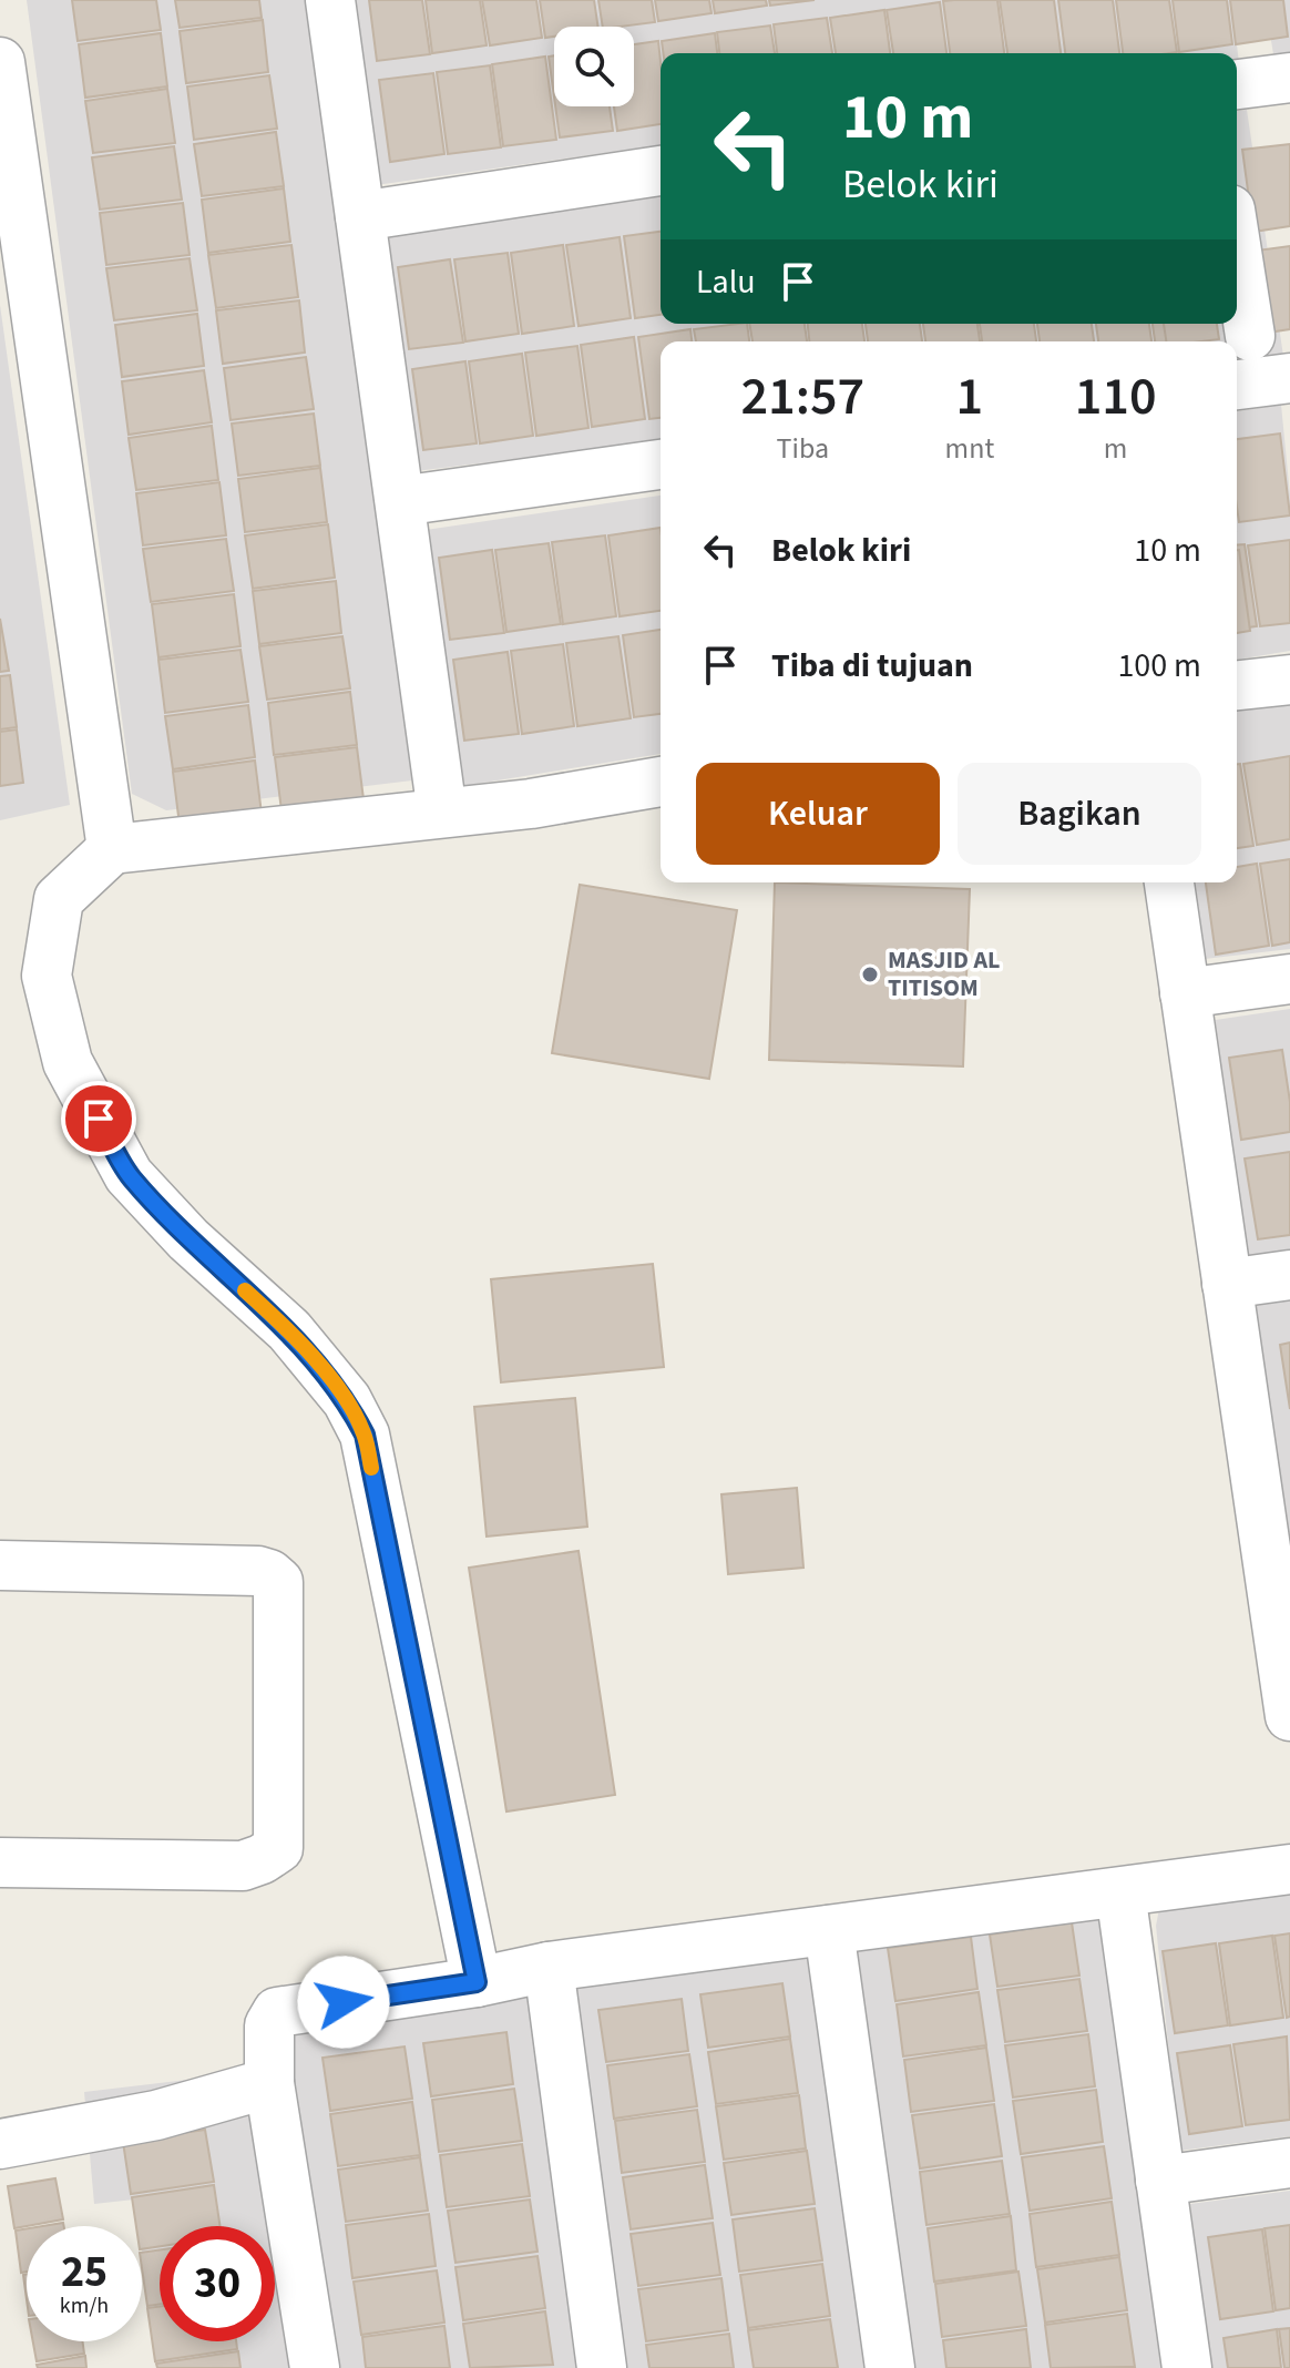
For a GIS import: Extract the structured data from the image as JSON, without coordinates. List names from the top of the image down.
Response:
{
  "places": ["MASJID AL TITISOM"],
  "page": {
    "turn": ["10 m", "Belok kiri"],
    "then": "Lalu",
    "eta": [
      "21:57",
      "Tiba",
      "1",
      "mnt",
      "110",
      "m"
    ],
    "list": [
      {
        "name": "Belok kiri",
        "value": "10 m"
      },
      {
        "name": "Tiba di tujuan",
        "value": "100 m"
      }
    ],
    "buttons": ["Keluar", "Bagikan"],
    "speed": "25 km/h",
    "limit": "30"
  }
}
